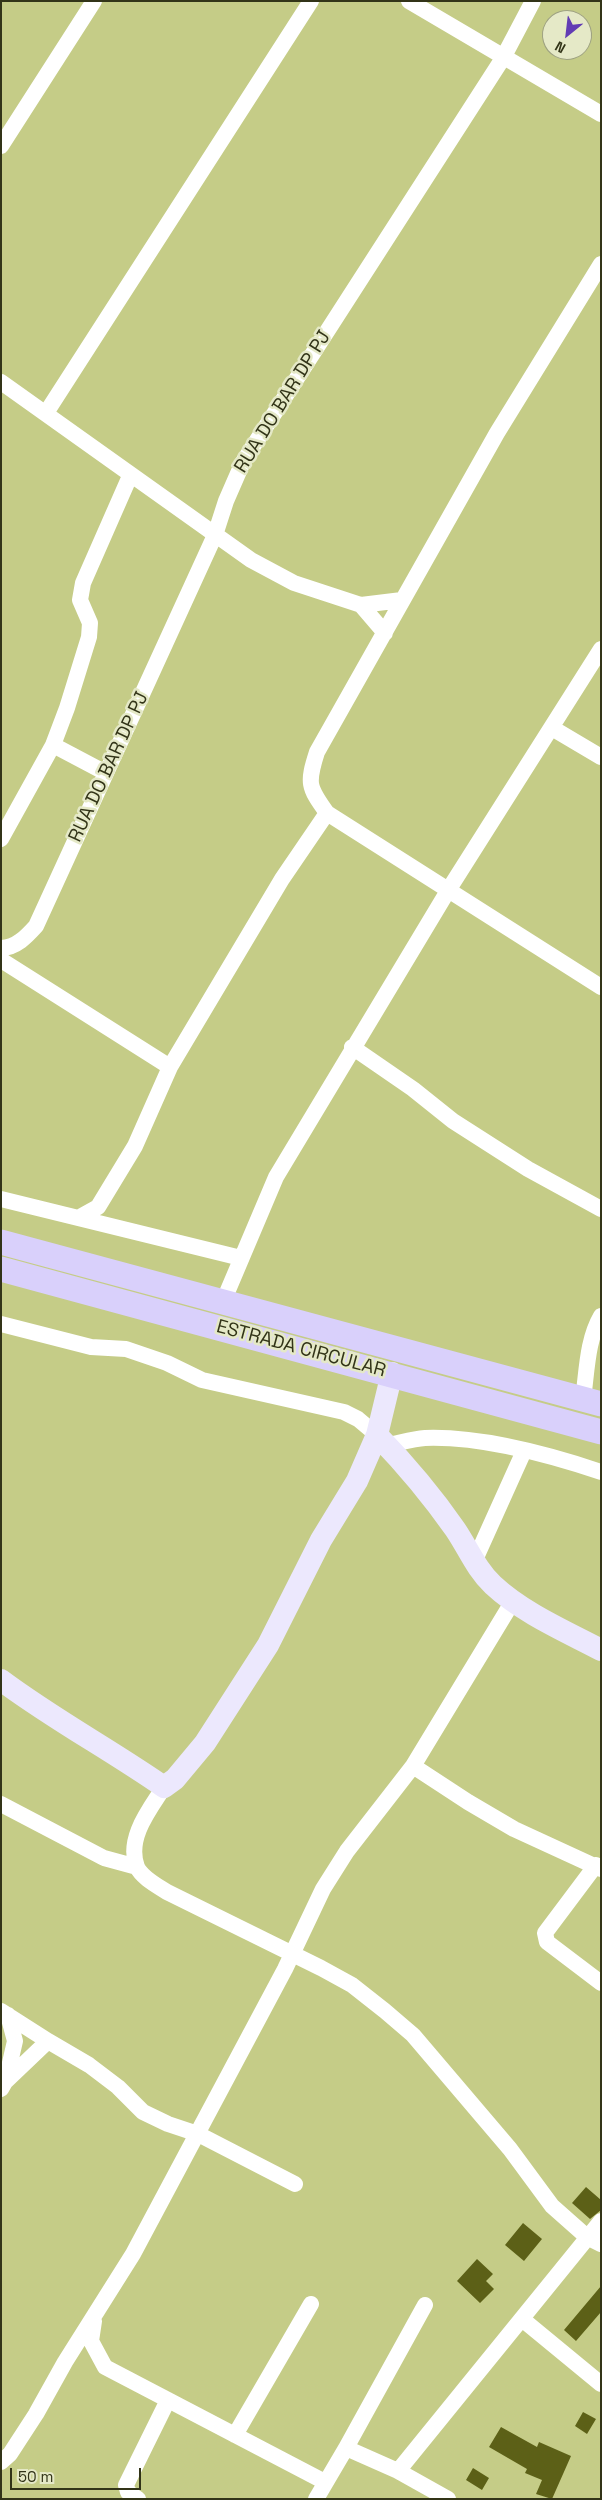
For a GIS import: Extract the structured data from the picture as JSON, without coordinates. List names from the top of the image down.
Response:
{
  "streets": {
    "main road": ["ESTRADA CIRCULAR"],
    "street": ["RUA DO BAR DP PJ"]
  },
  "scale_bar": "50 m",
  "north": "bottom left"
}
